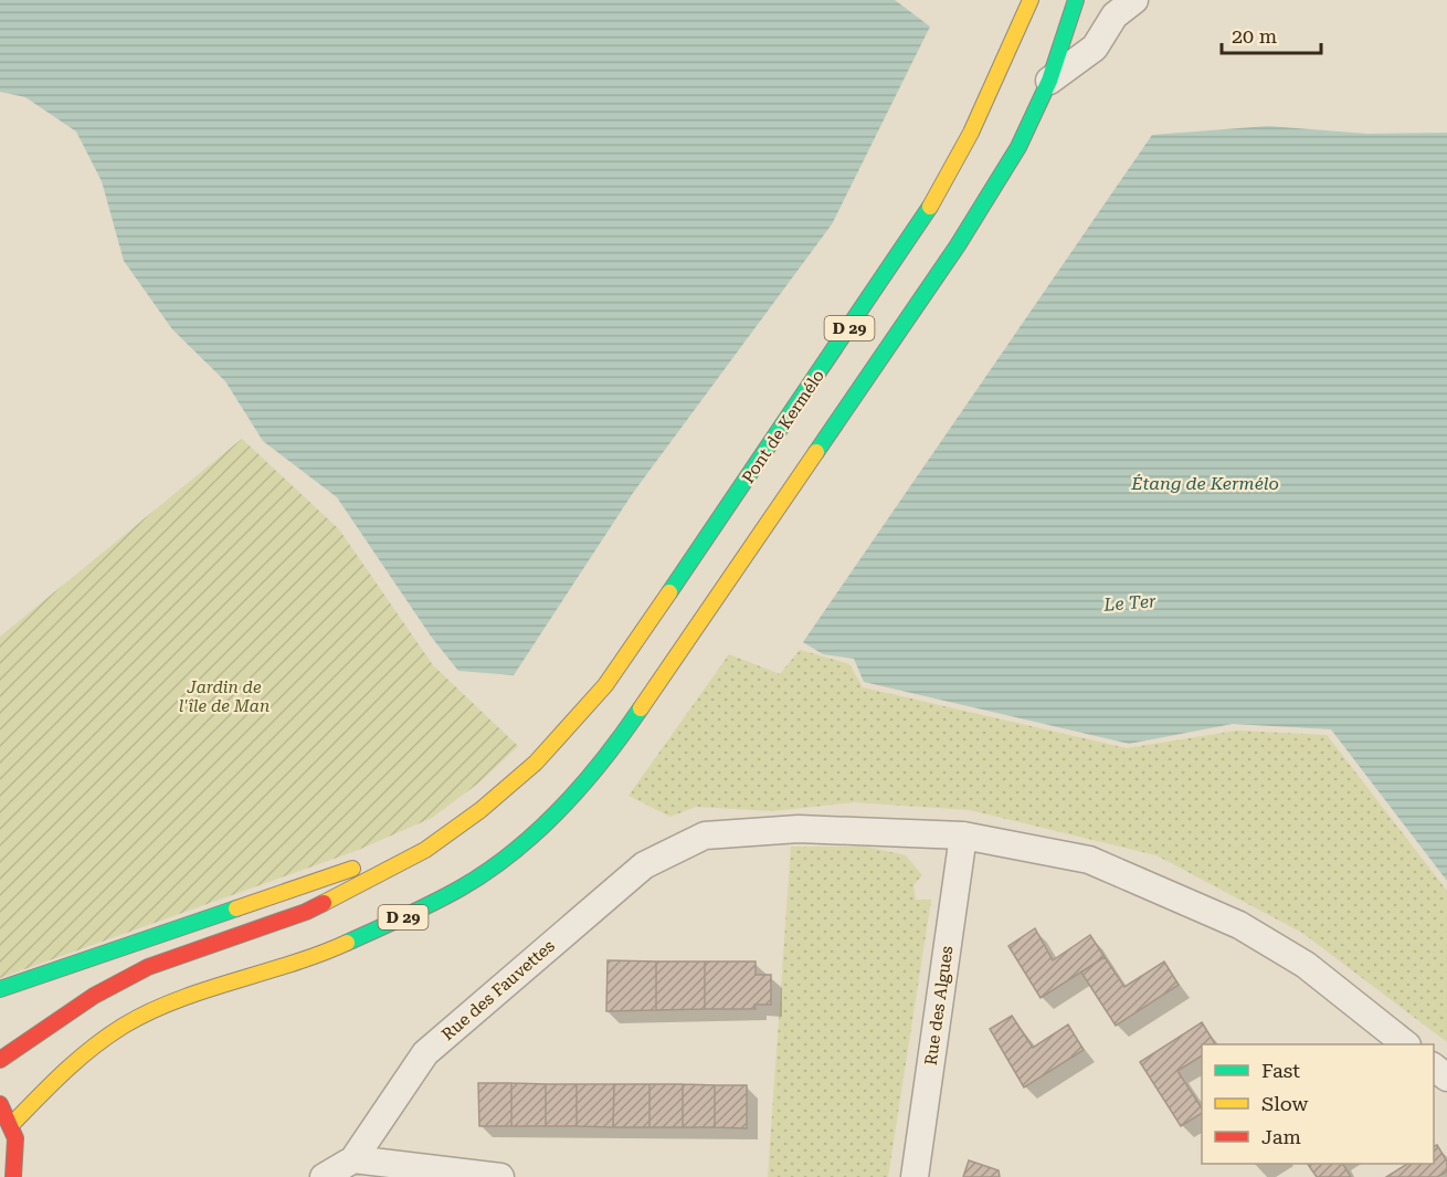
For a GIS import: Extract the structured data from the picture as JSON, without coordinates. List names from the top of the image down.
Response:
{
  "streets": {
    "main road": ["D 29", "Pont de Kermélo"],
    "street": ["Rue des Fauvettes", "Rue des Algues"]
  },
  "crossings": [
    ["D 29", "Pont de Kermélo"],
    ["Rue des Fauvettes", "Rue des Algues"]
  ],
  "water": ["Étang de Kermélo", "Le Ter"],
  "parks": ["Jardin de l'île de Man"],
  "legend": ["Fast", "Slow", "Jam"],
  "scale_bar": "20 m"
}
